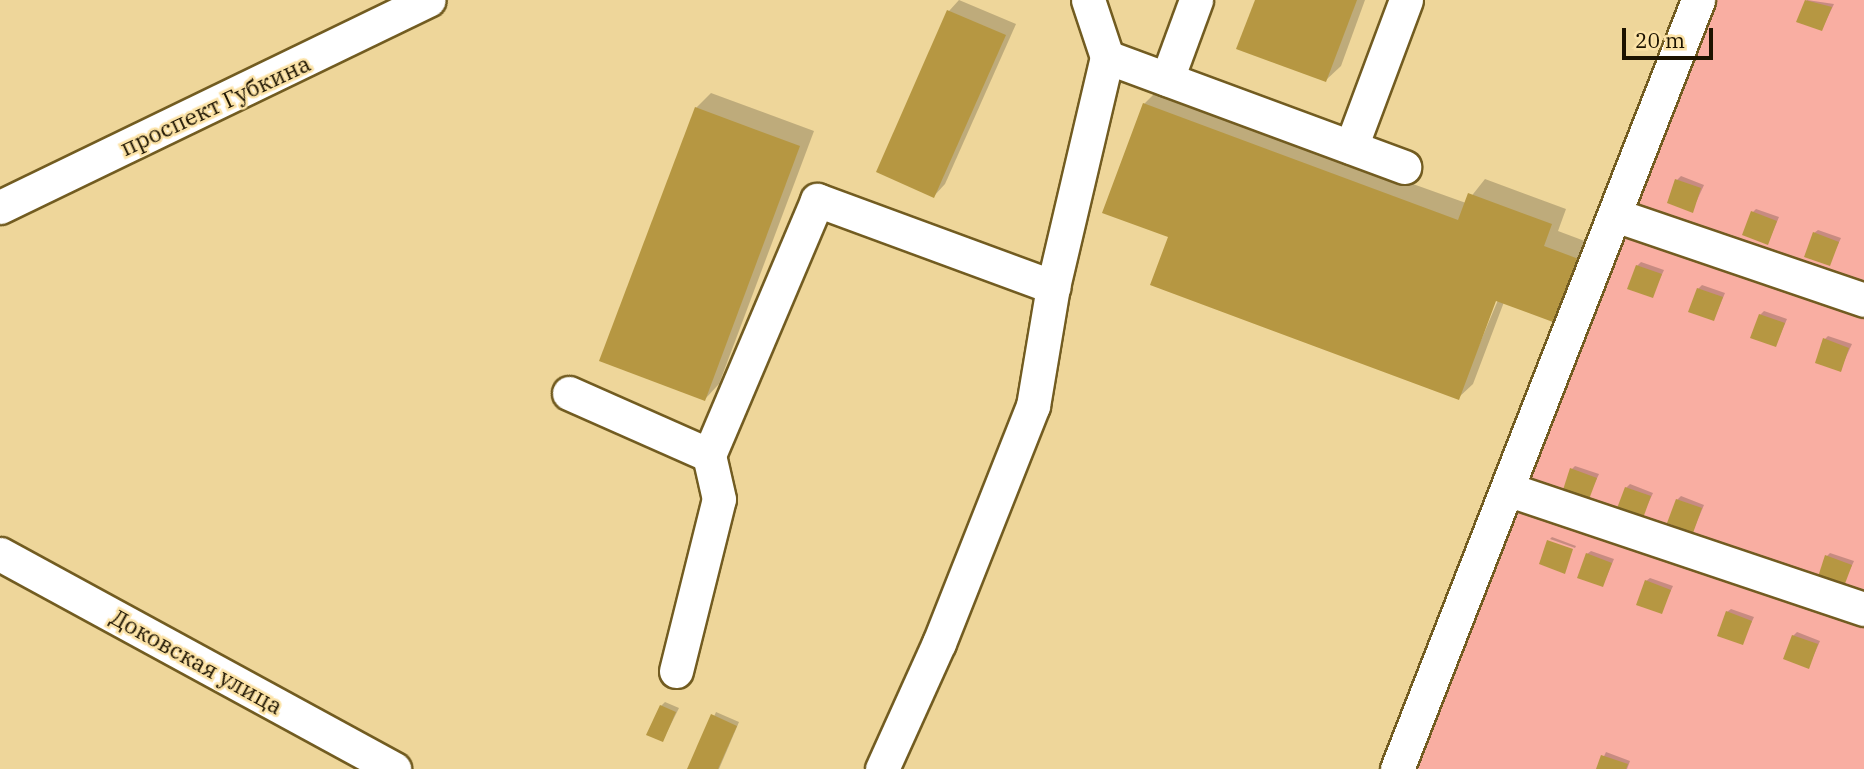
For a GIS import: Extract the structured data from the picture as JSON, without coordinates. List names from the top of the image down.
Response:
{
  "streets": {
    "street": ["проспект Губкина", "Доковская улица"]
  },
  "scale_bar": "20 m"
}
